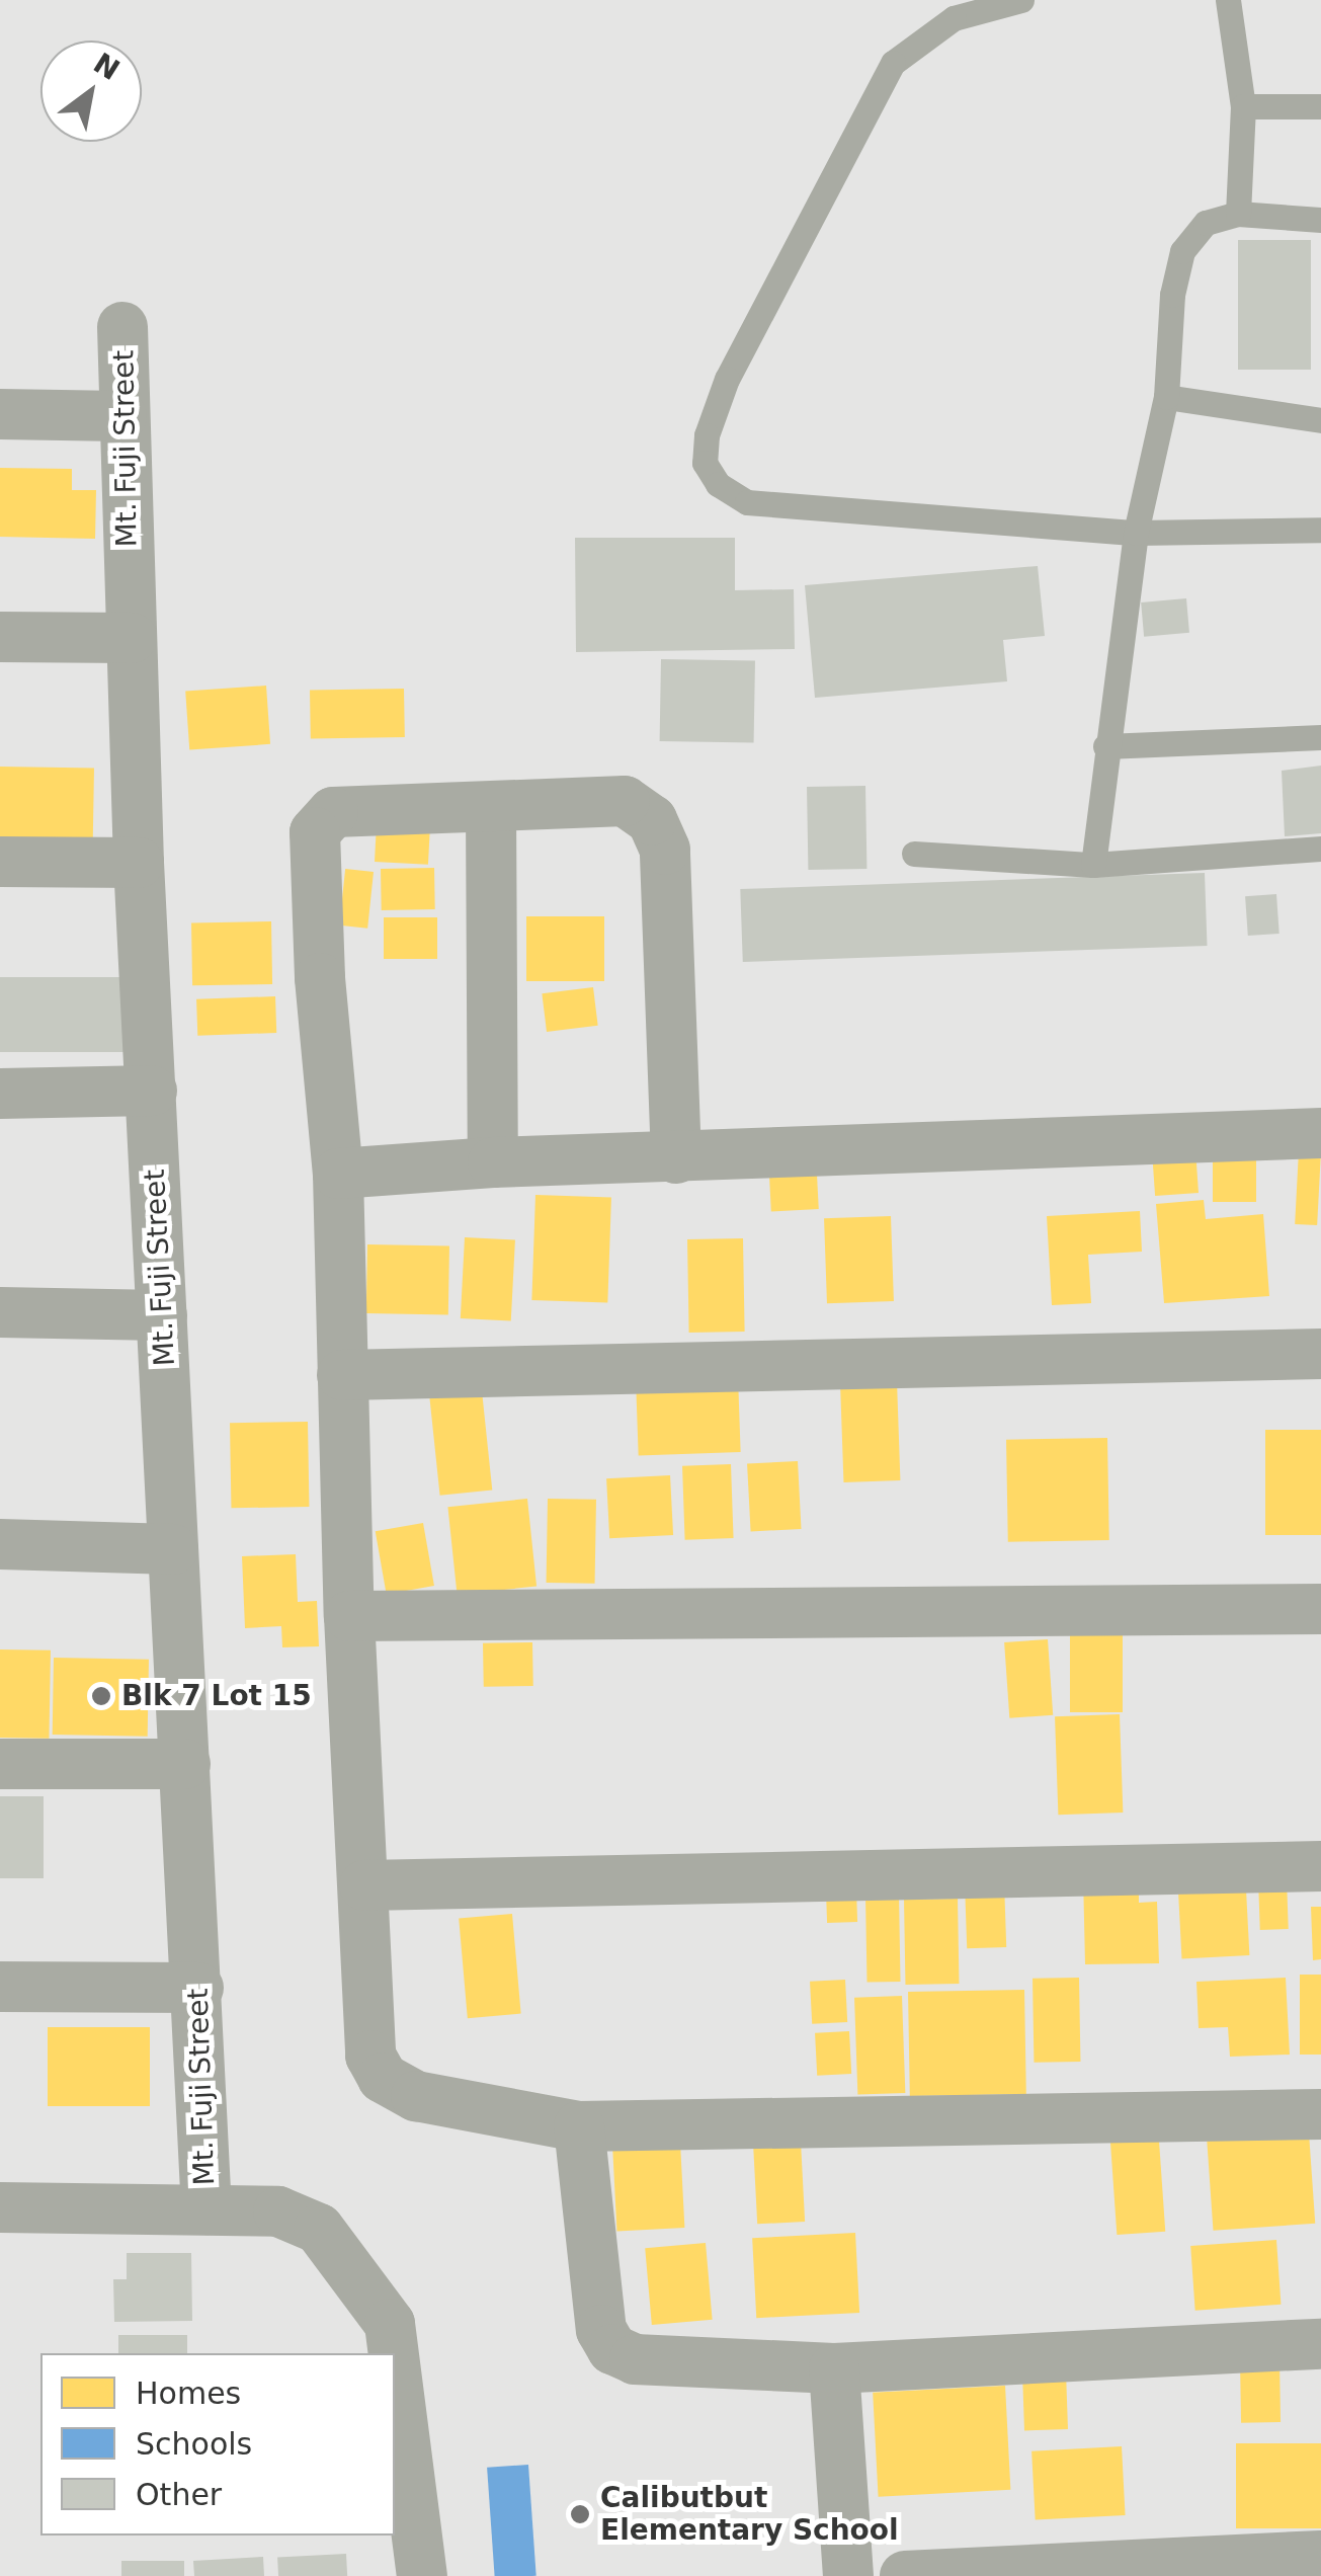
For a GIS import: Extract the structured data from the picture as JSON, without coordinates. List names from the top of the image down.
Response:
{
  "streets": {
    "street": ["Mt. Fuji Street"]
  },
  "places": ["Blk 7 Lot 15", "Calibutbut Elementary School"],
  "legend": ["Homes", "Schools", "Other"],
  "north": "top right"
}
